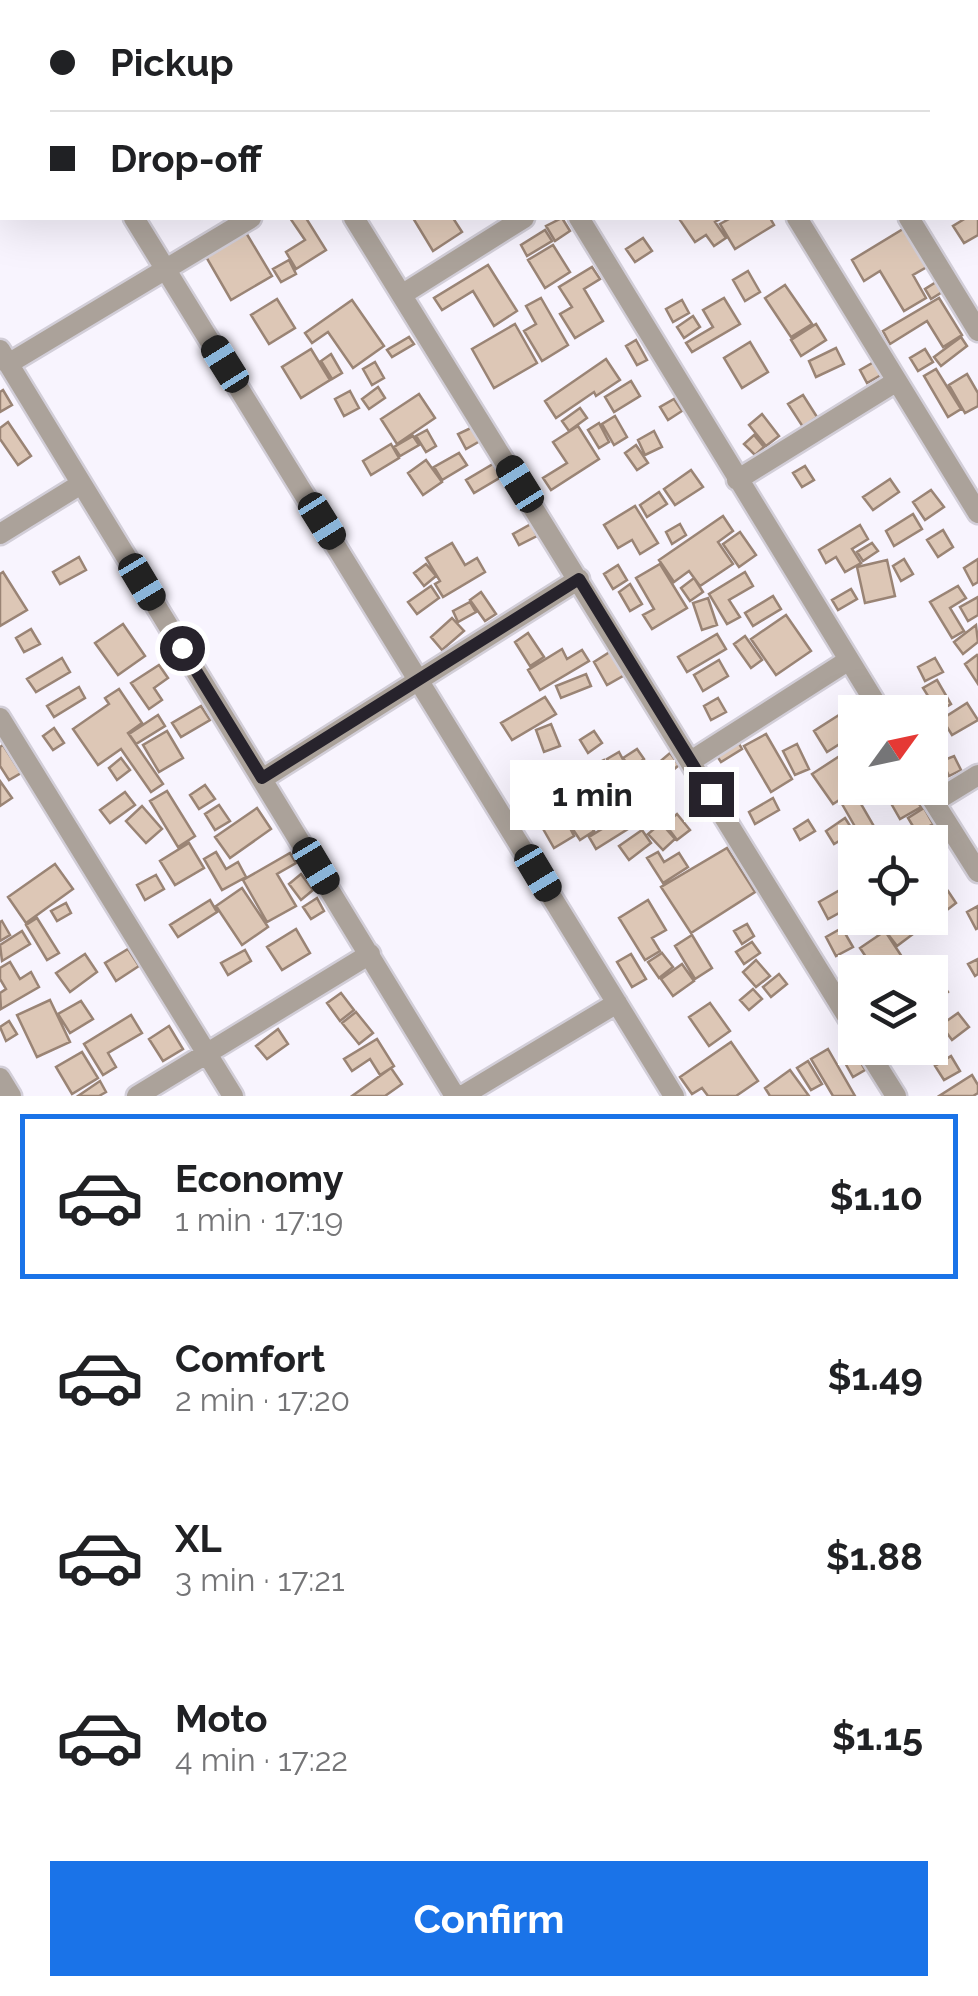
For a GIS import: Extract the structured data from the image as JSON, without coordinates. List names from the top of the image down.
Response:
{
  "north": "top right",
  "page": {
    "banner": ["Pickup", "Drop-off"],
    "bubble": "1 min",
    "list": [
      {
        "name": "Economy",
        "note": "1 min · 17:19",
        "value": "$1.10"
      },
      {
        "name": "Comfort",
        "note": "2 min · 17:20",
        "value": "$1.49"
      },
      {
        "name": "XL",
        "note": "3 min · 17:21",
        "value": "$1.88"
      },
      {
        "name": "Moto",
        "note": "4 min · 17:22",
        "value": "$1.15"
      }
    ],
    "buttons": "Confirm"
  }
}
